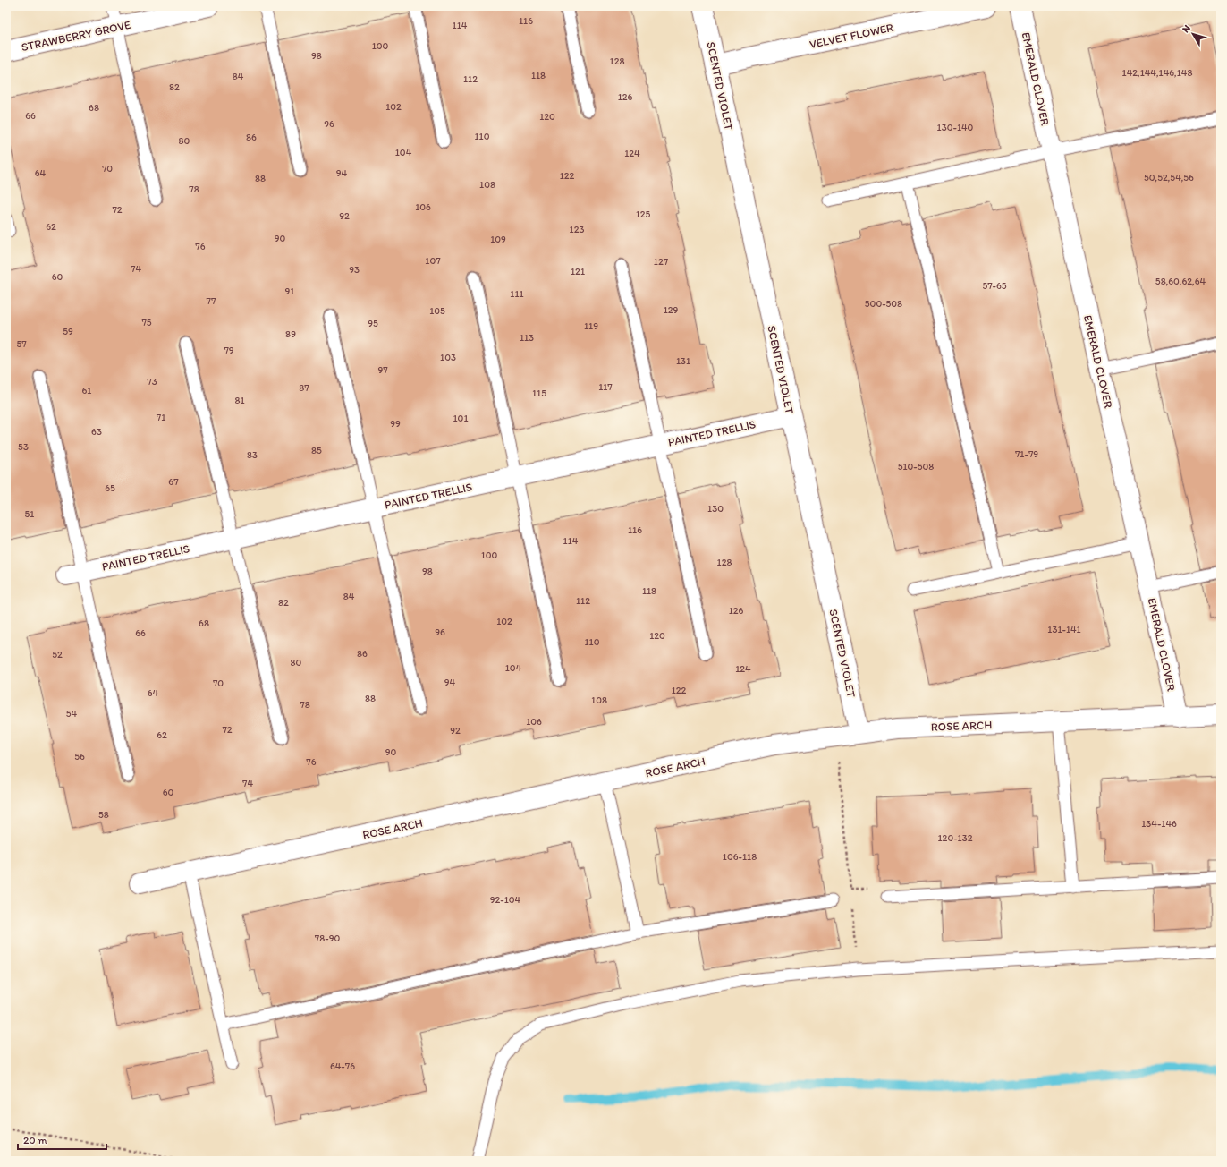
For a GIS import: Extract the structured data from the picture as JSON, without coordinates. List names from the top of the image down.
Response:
{
  "streets": {
    "street": [
      "STRAWBERRY GROVE",
      "VELVET FLOWER",
      "EMERALD CLOVER",
      "SCENTED VIOLET",
      "PAINTED TRELLIS",
      "ROSE ARCH"
    ]
  },
  "crossings": [
    ["VELVET FLOWER", "SCENTED VIOLET"],
    ["EMERALD CLOVER", "ROSE ARCH"],
    ["SCENTED VIOLET", "PAINTED TRELLIS"],
    ["SCENTED VIOLET", "ROSE ARCH"]
  ],
  "house_numbers": [
    "116",
    "114",
    "100",
    "98",
    "128",
    "142,144,146,148",
    "118",
    "84",
    "112",
    "82",
    "126",
    "102",
    "68",
    "66",
    "120",
    "96",
    "130-140",
    "110",
    "86",
    "80",
    "104",
    "124",
    "70",
    "64",
    "94",
    "122",
    "50,52,54,56",
    "88",
    "108",
    "78",
    "106",
    "72",
    "125",
    "92",
    "62",
    "123",
    "90",
    "109",
    "76",
    "107",
    "127",
    "74",
    "93",
    "121",
    "60",
    "58,60,62,64",
    "57-65",
    "91",
    "111",
    "77",
    "500-508",
    "129",
    "105",
    "75",
    "95",
    "119",
    "59",
    "89",
    "113",
    "57",
    "79",
    "103",
    "131",
    "97",
    "73",
    "117",
    "87",
    "61",
    "115",
    "81",
    "71",
    "101",
    "99",
    "63",
    "53",
    "85",
    "71-79",
    "83",
    "510-508",
    "67",
    "65",
    "130",
    "51",
    "116",
    "114",
    "100",
    "128",
    "98",
    "118",
    "84",
    "112",
    "82",
    "126",
    "102",
    "68",
    "131-141",
    "96",
    "66",
    "120",
    "110",
    "86",
    "52",
    "80",
    "104",
    "124",
    "94",
    "70",
    "122",
    "64",
    "88",
    "108",
    "78",
    "54",
    "106",
    "72",
    "92",
    "62",
    "90",
    "56",
    "76",
    "74",
    "60",
    "58",
    "134-146",
    "120-132",
    "106-118",
    "92-104",
    "78-90",
    "64-76"
  ],
  "scale_bar": "20 m",
  "north": "top left"
}
